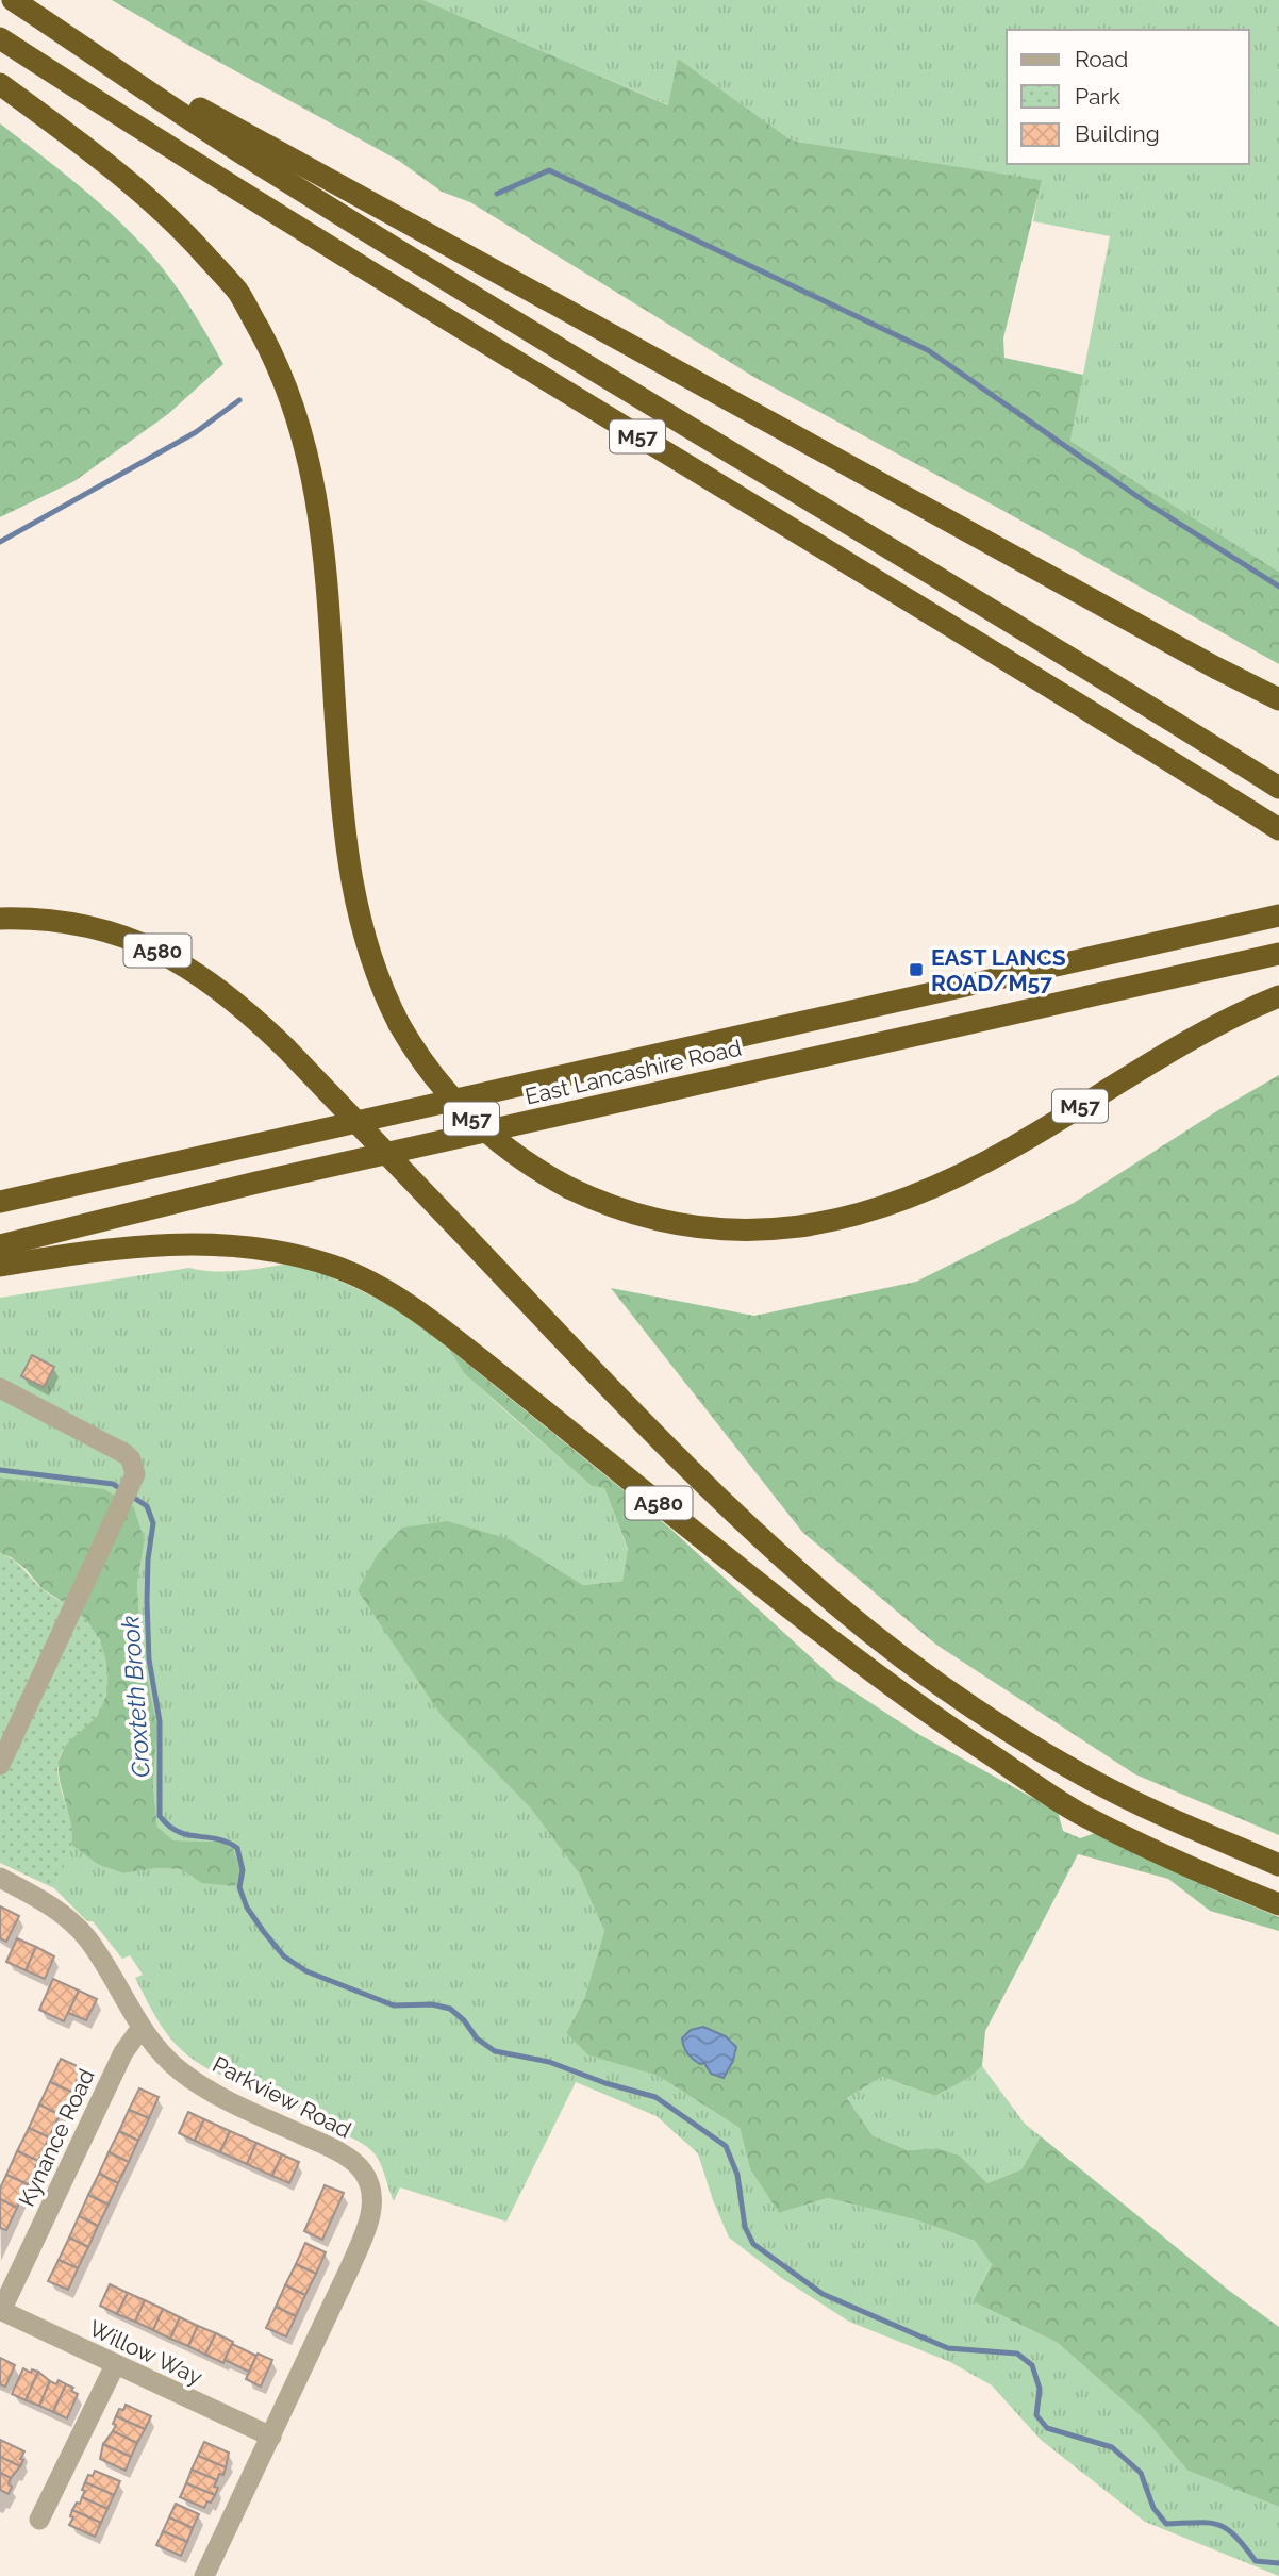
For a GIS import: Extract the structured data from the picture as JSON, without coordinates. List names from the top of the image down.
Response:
{
  "streets": {
    "highway": ["M57", "A580", "East Lancashire Road"],
    "street": ["Parkview Road", "Kynance Road", "Willow Way"]
  },
  "crossings": [
    ["Parkview Road", "Kynance Road"],
    ["Parkview Road", "Willow Way"],
    ["Kynance Road", "Willow Way"]
  ],
  "water": ["Croxteth Brook"],
  "places": {
    "transit": ["EAST LANCS ROAD/M57"]
  },
  "legend": ["Road", "Park", "Building"]
}
